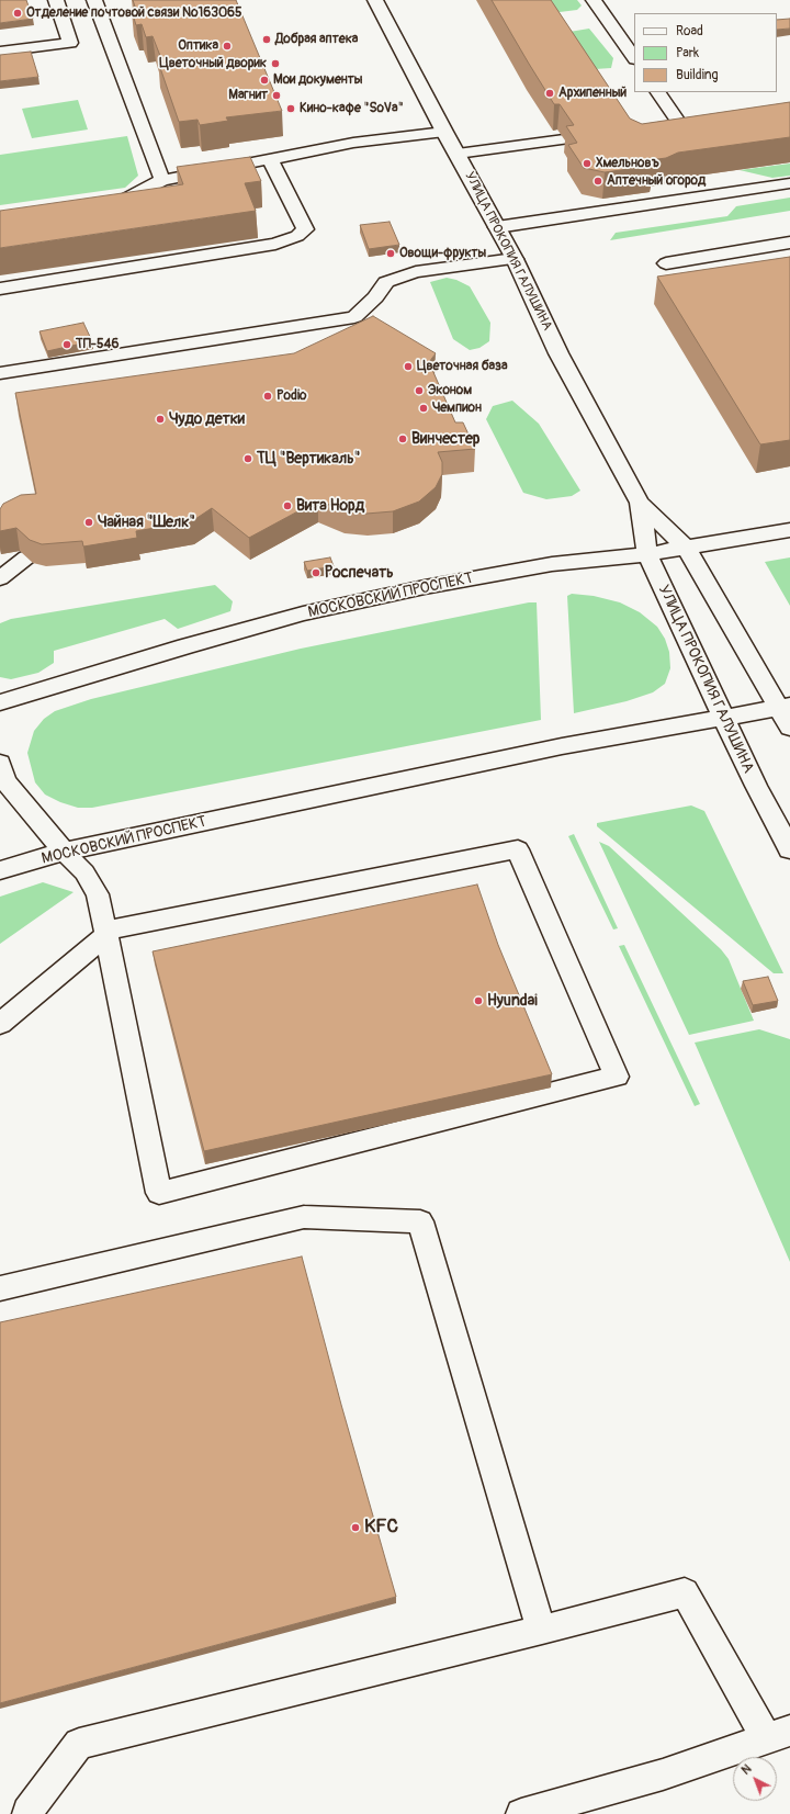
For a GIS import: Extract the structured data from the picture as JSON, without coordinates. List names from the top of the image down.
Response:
{
  "streets": {
    "main road": ["УЛИЦА ПРОКОПИЯ ГАЛУШИНА", "МОСКОВСКИЙ ПРОСПЕКТ"]
  },
  "crossings": [
    ["УЛИЦА ПРОКОПИЯ ГАЛУШИНА", "МОСКОВСКИЙ ПРОСПЕКТ"]
  ],
  "places": [
    "Отделение почтовой связи №163065",
    "Добрая аптека",
    "Оптика",
    "Цветочный дворик",
    "Мои документы",
    "Архипенный",
    "Магнит",
    "Кино-кафе \"SoVa\"",
    "Хмельновъ",
    "Аптечный огород",
    "Овощи-фрукты",
    "ТП-546",
    "Цветочная база",
    "Эконом",
    "Podio",
    "Чемпион",
    "Чудо детки",
    "Винчестер",
    "ТЦ \"Вертикаль\"",
    "Вита Норд",
    "Чайная \"Шелк\"",
    "Роспечать",
    "Hyundai",
    "KFC"
  ],
  "legend": ["Road", "Park", "Building"],
  "north": "top left"
}
